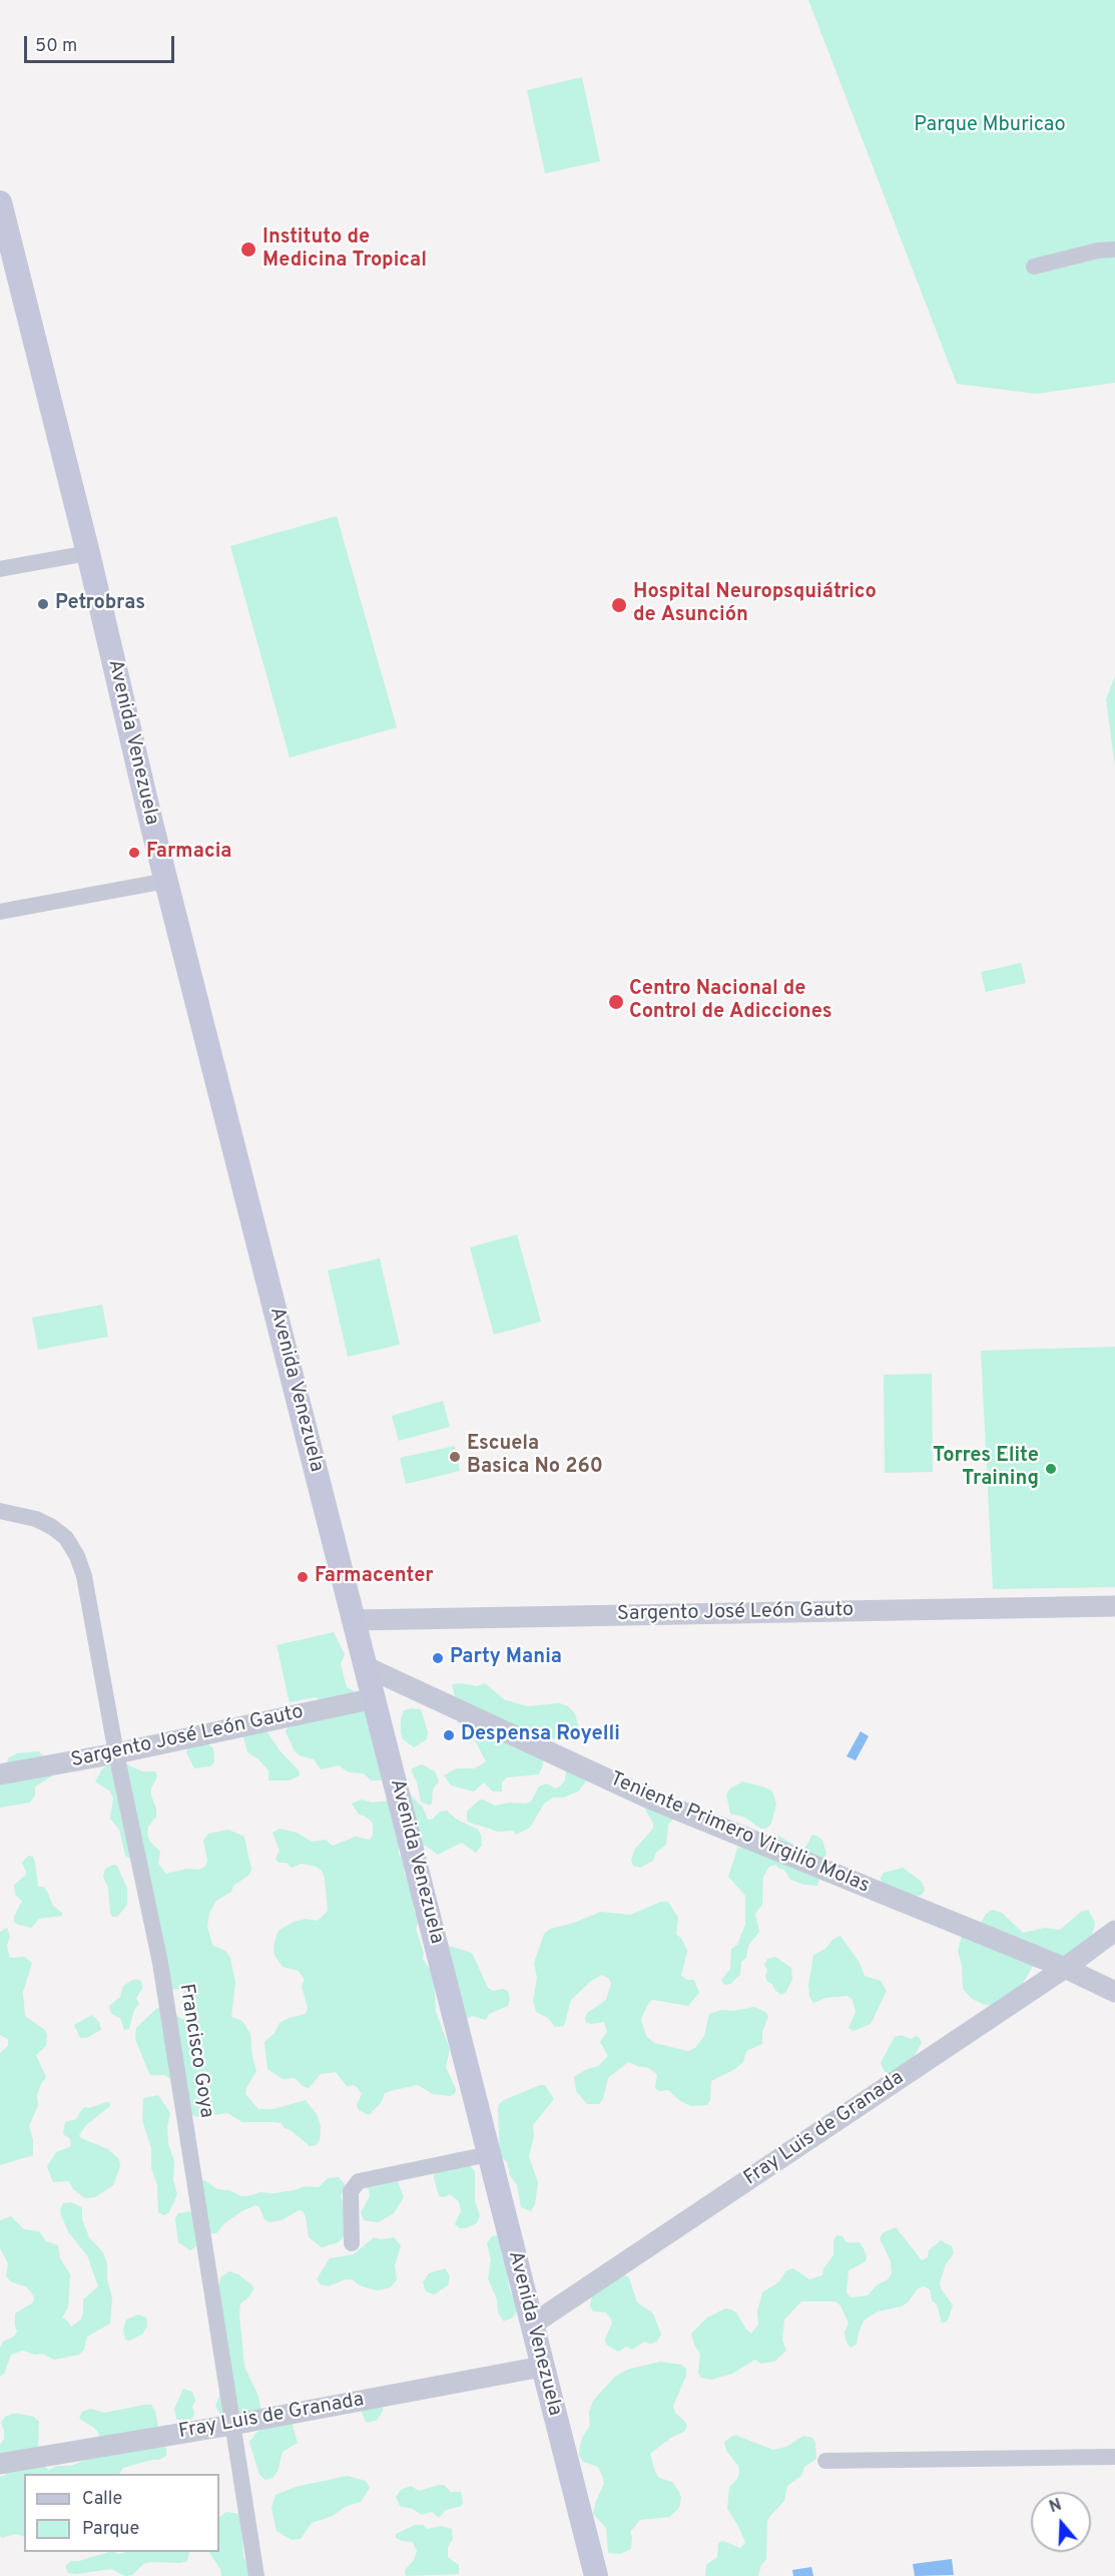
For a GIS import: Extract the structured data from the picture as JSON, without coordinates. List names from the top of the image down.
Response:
{
  "streets": {
    "main road": ["Avenida Venezuela"],
    "street": [
      "Sargento José León Gauto",
      "Teniente Primero Virgilio Molas",
      "Francisco Goya",
      "Fray Luis de Granada"
    ]
  },
  "crossings": [
    ["Avenida Venezuela", "Sargento José León Gauto"],
    ["Avenida Venezuela", "Teniente Primero Virgilio Molas"],
    ["Avenida Venezuela", "Fray Luis de Granada"],
    ["Sargento José León Gauto", "Francisco Goya"],
    ["Teniente Primero Virgilio Molas", "Fray Luis de Granada"],
    ["Francisco Goya", "Fray Luis de Granada"]
  ],
  "parks": ["Parque Mburicao"],
  "places": [
    "Instituto de Medicina Tropical",
    "Petrobras",
    "Hospital Neuropsquiátrico de Asunción",
    "Farmacia",
    "Centro Nacional de Control de Adicciones",
    "Escuela Basica No 260",
    "Torres Elite Training",
    "Farmacenter",
    "Party Mania",
    "Despensa Royelli"
  ],
  "legend": ["Calle", "Parque"],
  "scale_bar": "50 m",
  "north": "top"
}
